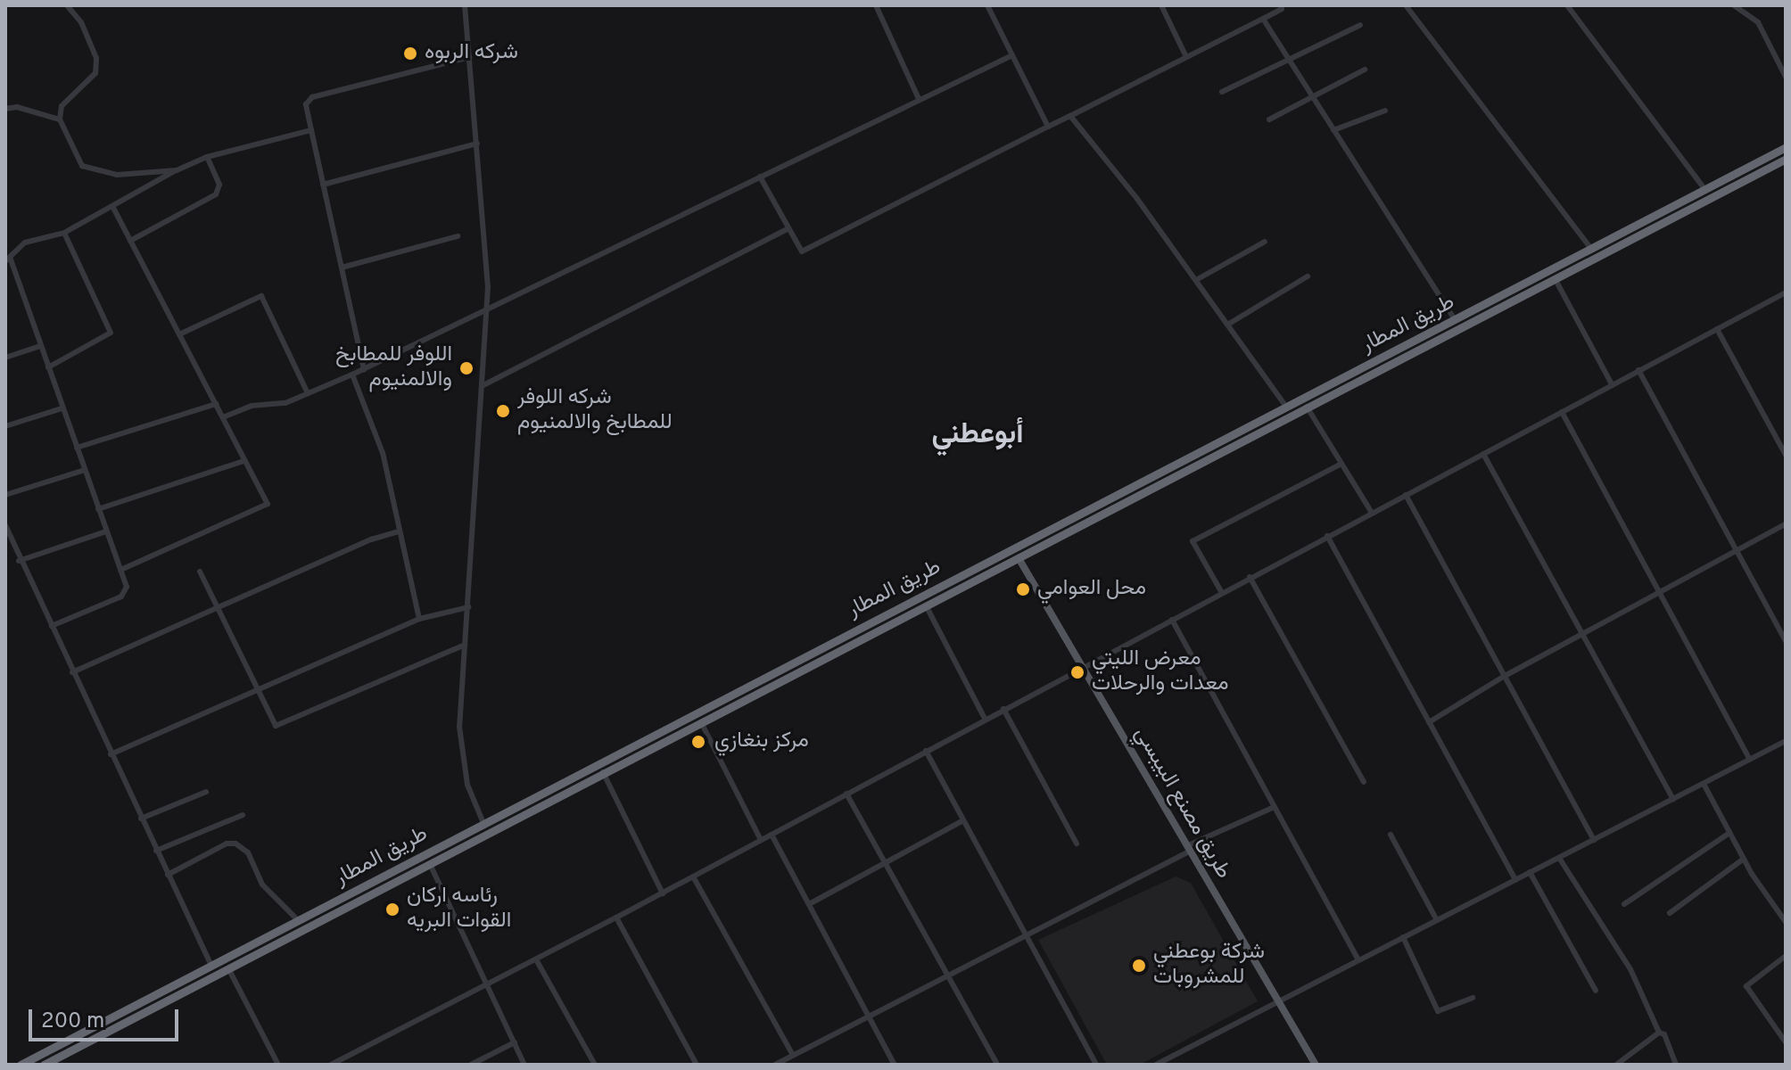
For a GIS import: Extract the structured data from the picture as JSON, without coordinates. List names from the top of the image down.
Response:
{
  "streets": {
    "highway": ["طريق المطار"],
    "main road": ["طريق مصنع البيبسي"]
  },
  "crossings": [
    ["طريق المطار", "طريق مصنع البيبسي"]
  ],
  "districts": ["أبوعطني"],
  "places": [
    "شركه الربوه",
    "اللوفر للمطابخ والالمنيوم",
    "شركه اللوفر للمطابخ والالمنيوم",
    "محل العوامي",
    "معرض الليتي معدات والرحلات",
    "مركز بنغازي",
    "رئاسه اركان القوات البريه",
    "شركة بوعطني للمشروبات"
  ],
  "scale_bar": "200 m"
}
